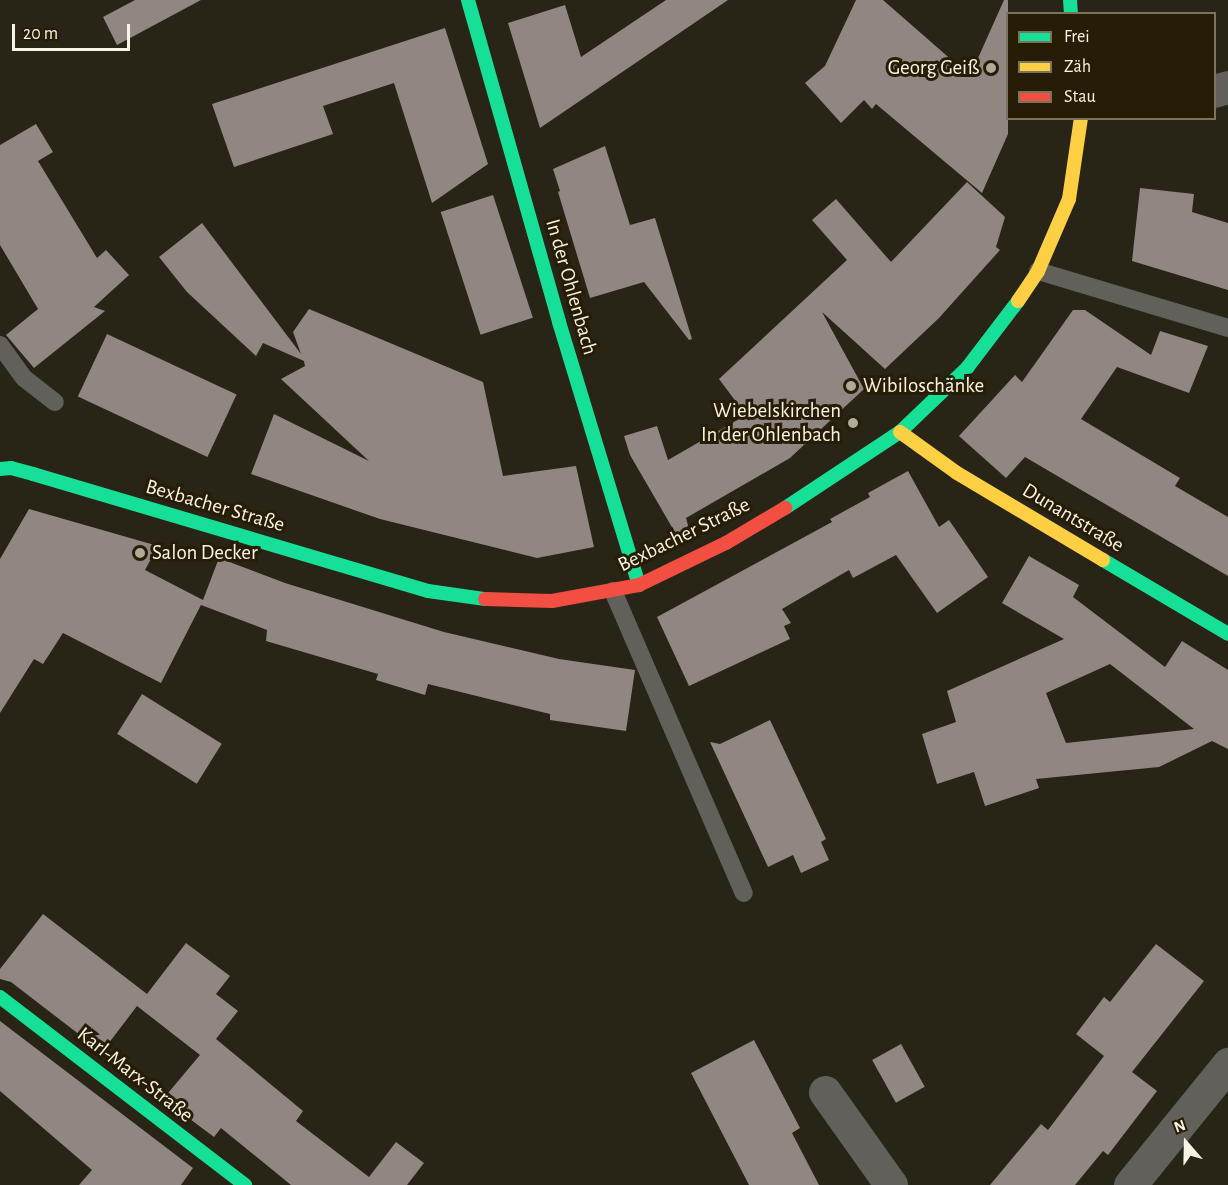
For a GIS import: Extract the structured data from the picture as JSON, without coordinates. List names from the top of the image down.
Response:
{
  "streets": {
    "street": [
      "In der Ohlenbach",
      "Bexbacher Straße",
      "Dunantstraße",
      "Karl-Marx-Straße"
    ]
  },
  "crossings": [
    ["In der Ohlenbach", "Bexbacher Straße"],
    ["Bexbacher Straße", "Dunantstraße"]
  ],
  "places": [
    "Georg Geiß",
    "Wibiloschänke",
    "Wiebelskirchen In der Ohlenbach",
    "Salon Decker"
  ],
  "legend": ["Frei", "Zäh", "Stau"],
  "scale_bar": "20 m",
  "north": "top"
}
